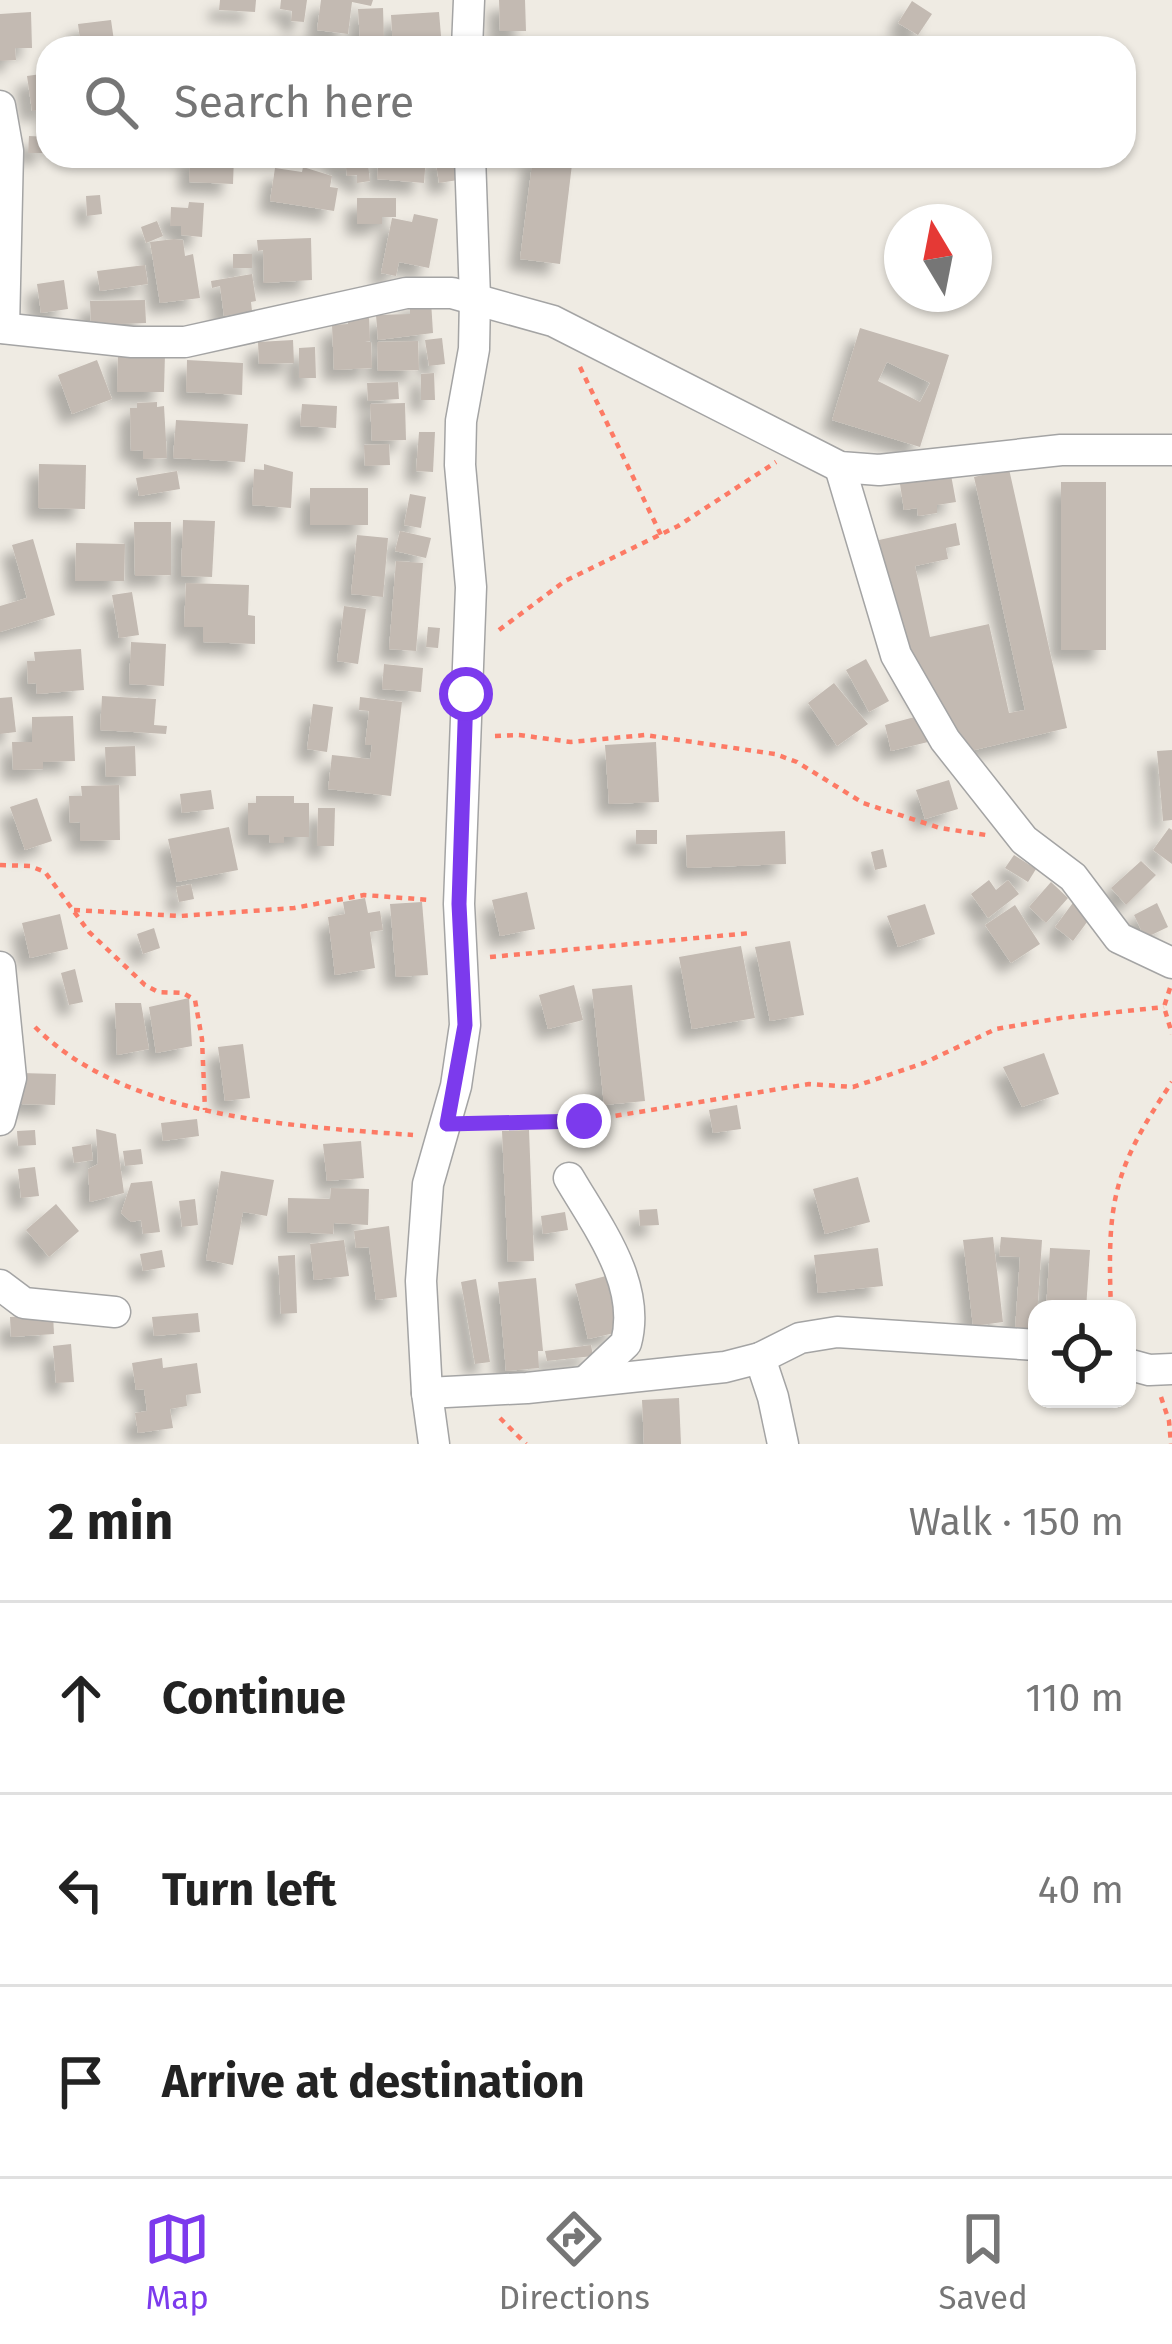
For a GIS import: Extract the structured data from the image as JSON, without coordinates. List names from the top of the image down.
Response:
{
  "north": "top",
  "page": {
    "search": "Search here",
    "heading": ["2 min", "Walk · 150 m"],
    "list": [
      ["Continue", "110 m"],
      ["Turn left", "40 m"],
      "Arrive at destination"
    ],
    "nav": ["Map", "Directions", "Saved"]
  }
}
